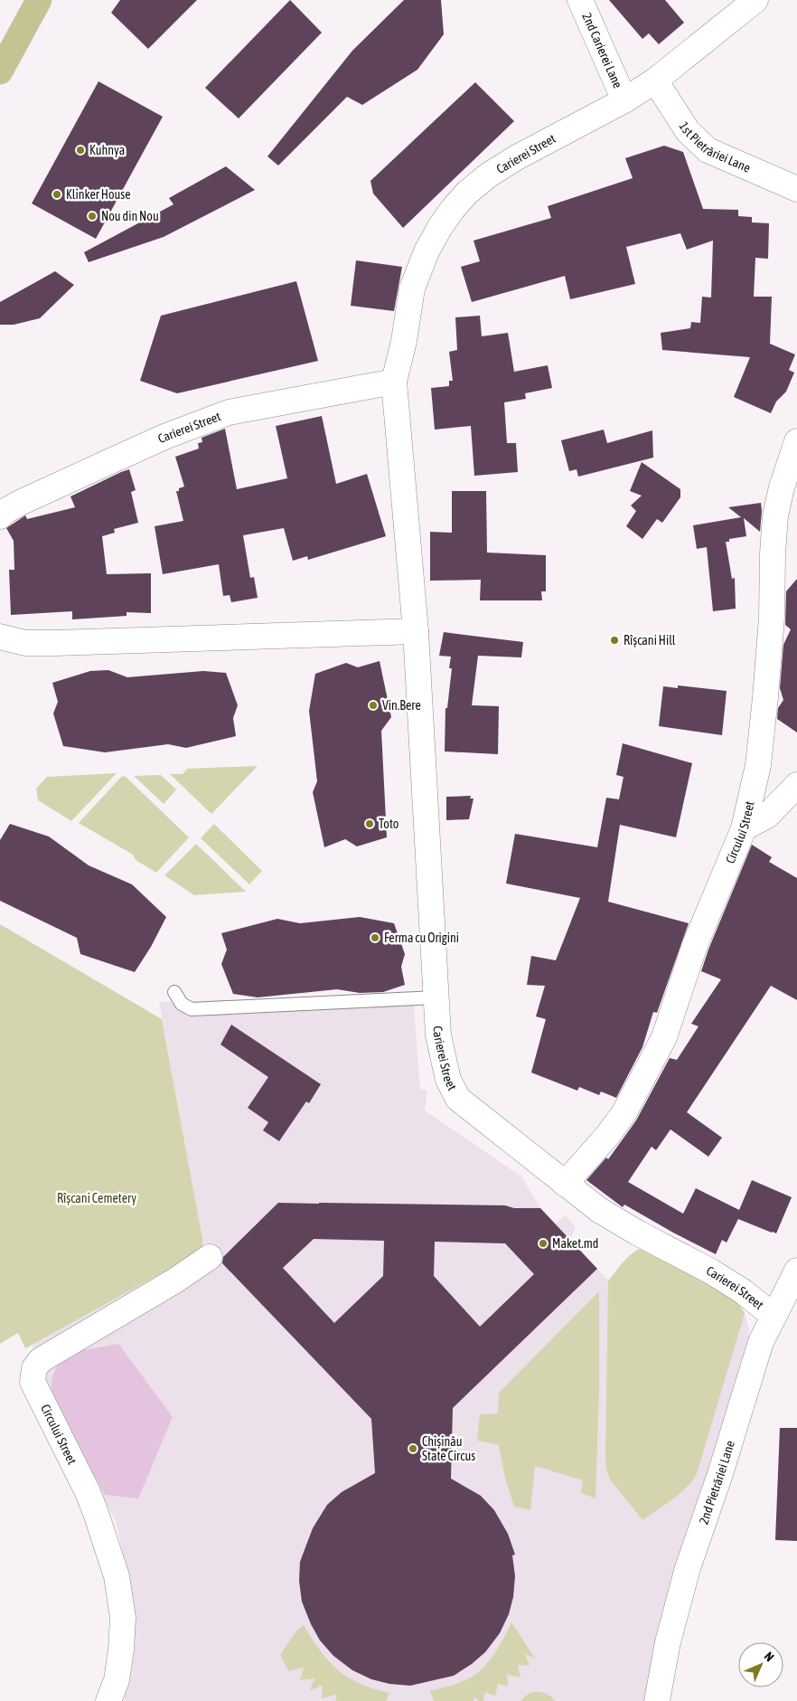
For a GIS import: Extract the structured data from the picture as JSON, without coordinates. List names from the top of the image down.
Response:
{
  "streets": {
    "street": [
      "2nd Carierei Lane",
      "1st Pietrăriei Lane",
      "Carierei Street",
      "Circului Street",
      "2nd Pietrăriei Lane"
    ]
  },
  "crossings": [
    ["2nd Carierei Lane", "Carierei Street"],
    ["1st Pietrăriei Lane", "Carierei Street"],
    ["Carierei Street", "Circului Street"],
    ["Carierei Street", "2nd Pietrăriei Lane"]
  ],
  "parks": ["Rîșcani Cemetery"],
  "places": [
    "Kuhnya",
    "Klinker House",
    "Nou din Nou",
    "Rîșcani Hill",
    "Vin.Bere",
    "Toto",
    "Ferma cu Origini",
    "Maket.md",
    "Chișinău State Circus"
  ],
  "north": "top right"
}
